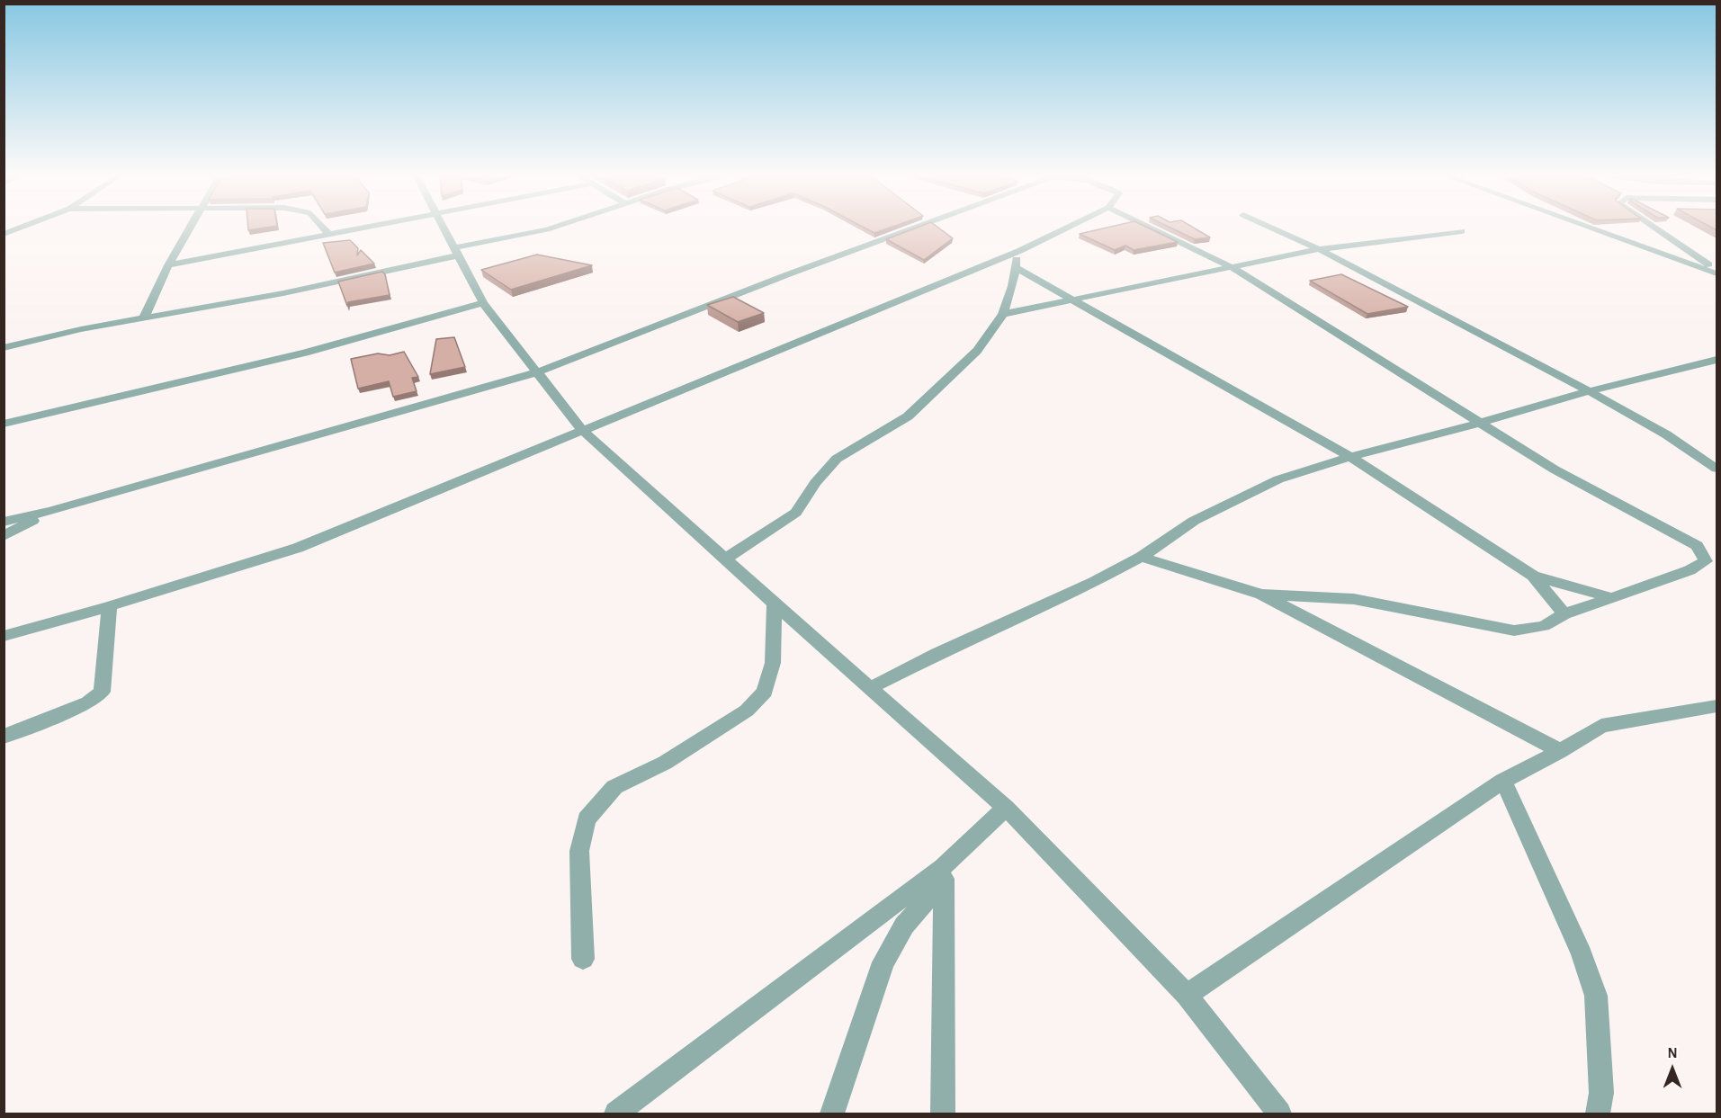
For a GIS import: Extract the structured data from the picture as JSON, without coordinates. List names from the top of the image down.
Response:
{
  "north": "top"
}
